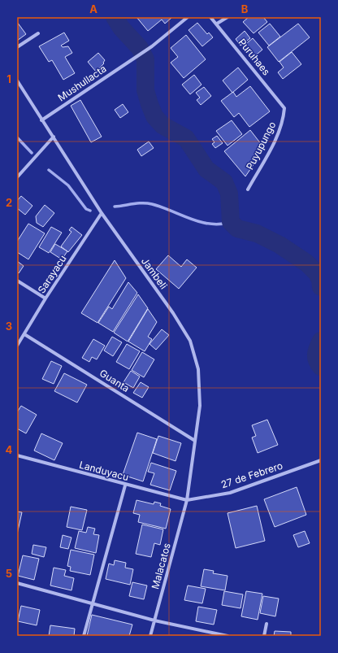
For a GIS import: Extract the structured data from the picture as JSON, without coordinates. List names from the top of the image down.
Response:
{
  "streets": {
    "street": [
      "Puruhaes",
      "Mushullacta",
      "Puyupungo",
      "Jambeli",
      "Sarayacu",
      "Guanta",
      "Landuyacu",
      "27 de Febrero",
      "Malacatos"
    ]
  },
  "crossings": [
    ["Puruhaes", "Puyupungo"],
    ["Mushullacta", "Jambeli"],
    ["Jambeli", "Sarayacu"],
    ["Jambeli", "Guanta"],
    ["Jambeli", "Landuyacu"],
    ["Jambeli", "27 de Febrero"],
    ["Jambeli", "Malacatos"],
    ["Sarayacu", "Guanta"],
    ["Landuyacu", "27 de Febrero"],
    ["Landuyacu", "Malacatos"],
    ["27 de Febrero", "Malacatos"]
  ],
  "grid": {
    "columns": ["A", "B"],
    "rows": [
      "1",
      "2",
      "3",
      "4",
      "5"
    ]
  }
}
